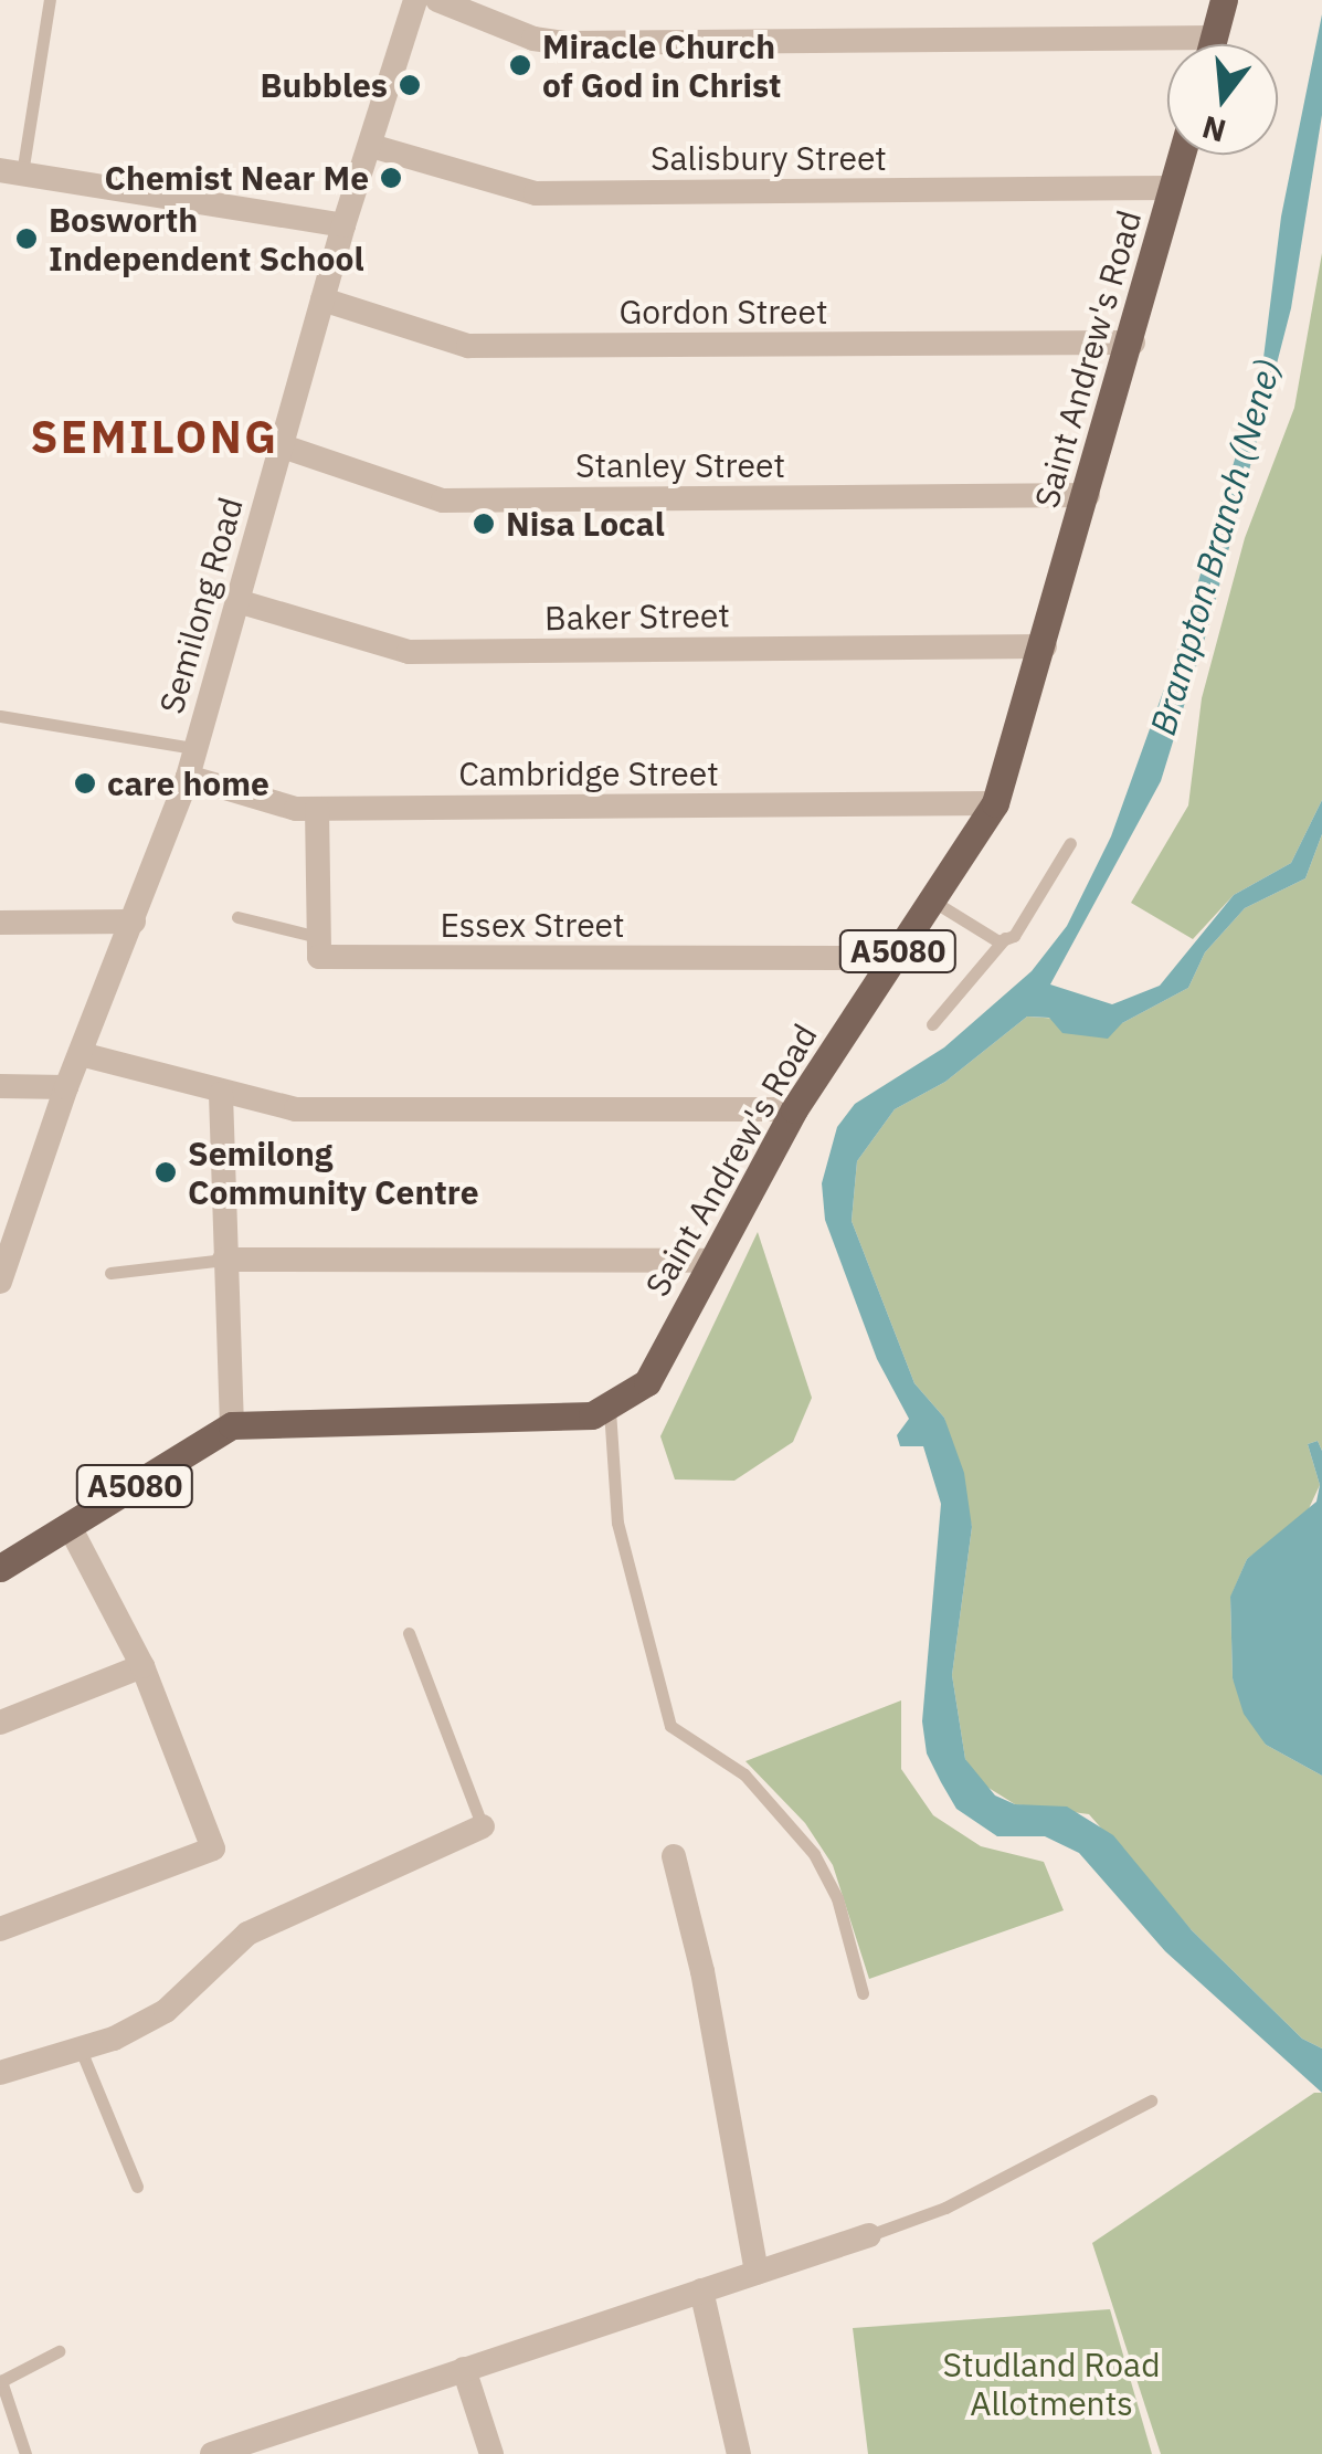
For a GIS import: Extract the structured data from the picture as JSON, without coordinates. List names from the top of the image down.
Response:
{
  "streets": {
    "main road": ["Saint Andrew's Road", "A5080"],
    "street": [
      "Salisbury Street",
      "Gordon Street",
      "Stanley Street",
      "Semilong Road",
      "Baker Street",
      "Cambridge Street",
      "Essex Street"
    ]
  },
  "crossings": [
    ["Salisbury Street", "Saint Andrew's Road"],
    ["Salisbury Street", "Semilong Road"],
    ["Gordon Street", "Saint Andrew's Road"],
    ["Gordon Street", "Semilong Road"],
    ["Saint Andrew's Road", "Stanley Street"],
    ["Saint Andrew's Road", "Baker Street"],
    ["Saint Andrew's Road", "Cambridge Street"],
    ["Saint Andrew's Road", "Essex Street"],
    ["Saint Andrew's Road", "A5080"],
    ["Stanley Street", "Semilong Road"],
    ["Semilong Road", "Baker Street"],
    ["Semilong Road", "Cambridge Street"]
  ],
  "districts": ["SEMILONG"],
  "water": ["Brampton Branch (Nene)"],
  "parks": ["Studland Road Allotments"],
  "places": [
    "Miracle Church of God in Christ",
    "Bubbles",
    "Chemist Near Me",
    "Bosworth Independent School",
    "Nisa Local",
    "care home",
    "Semilong Community Centre"
  ],
  "north": "bottom"
}
